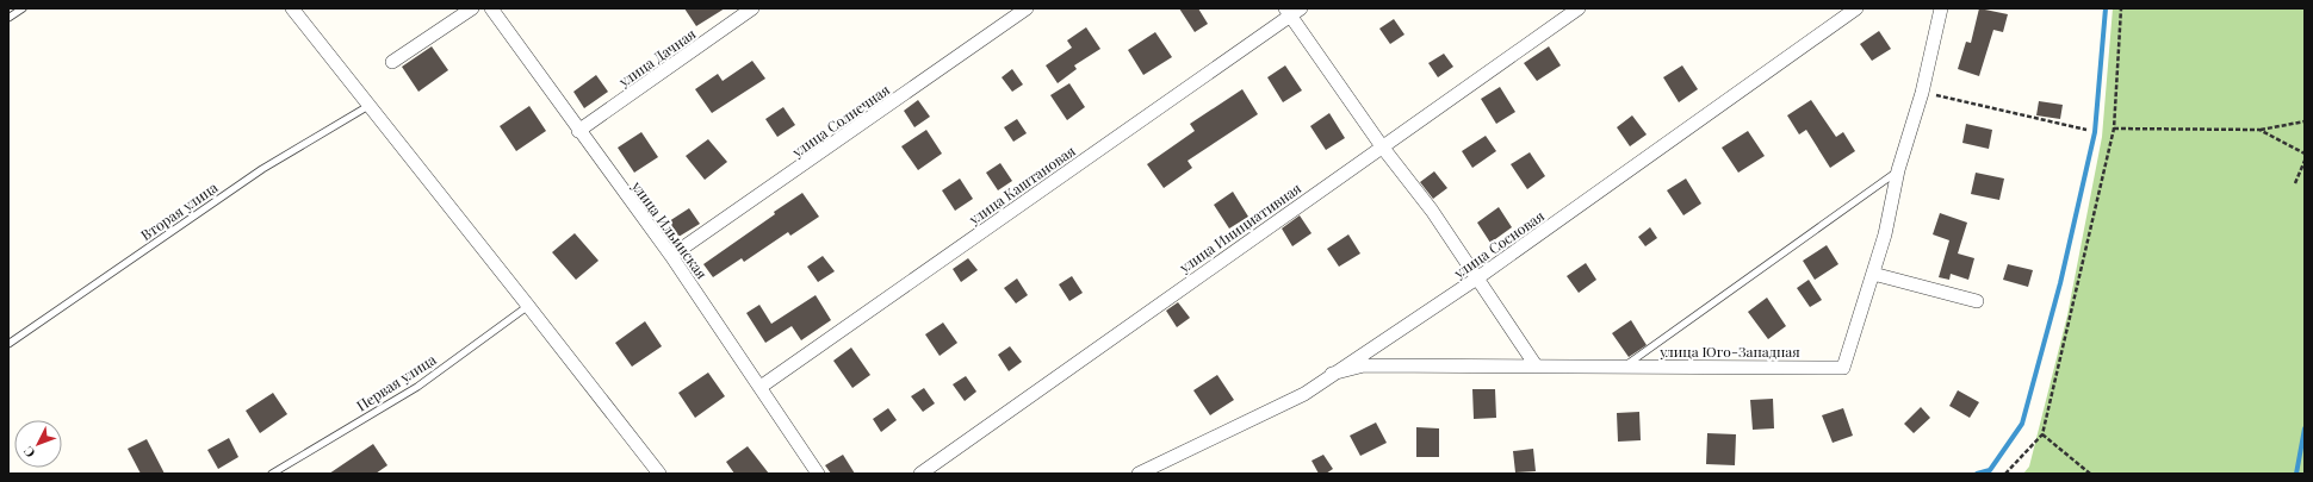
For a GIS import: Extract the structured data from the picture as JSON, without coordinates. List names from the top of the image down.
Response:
{
  "streets": {
    "street": [
      "улица Дачная",
      "улица Солнечная",
      "улица Каштановая",
      "улица Инициативная",
      "улица Ильинская",
      "улица Сосновая",
      "улица Юго-Западная"
    ],
    "lane": ["Вторая улица", "Первая улица"]
  },
  "crossings": [
    ["улица Дачная", "улица Ильинская"],
    ["улица Солнечная", "улица Ильинская"],
    ["улица Каштановая", "улица Ильинская"],
    ["улица Сосновая", "улица Юго-Западная"]
  ],
  "north": "bottom left"
}
